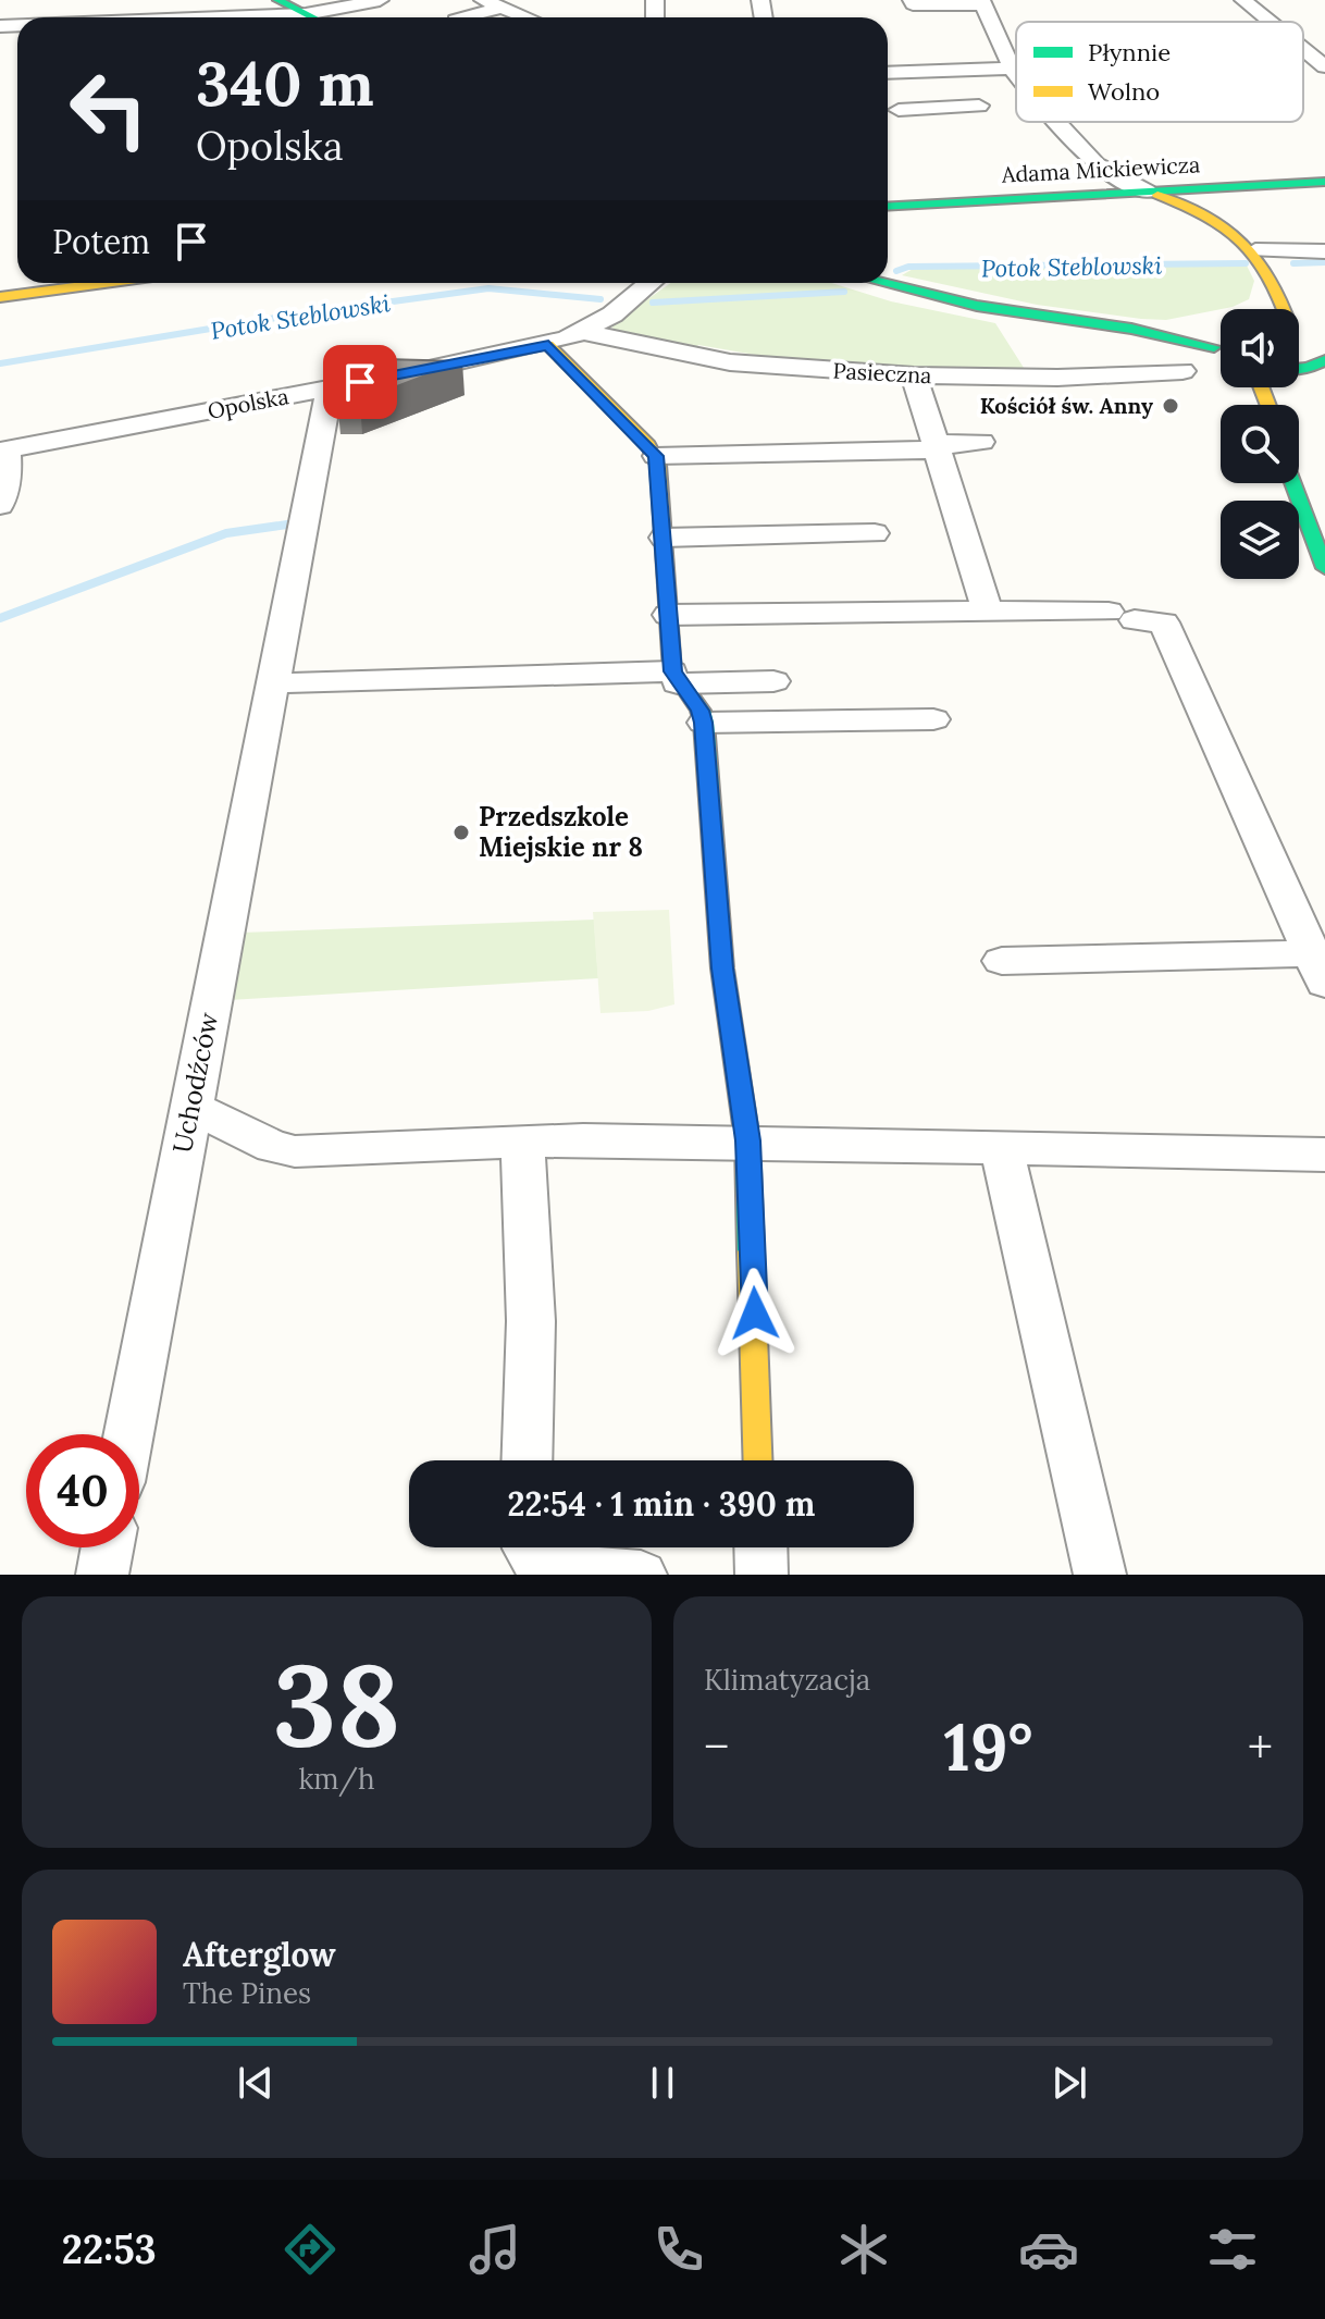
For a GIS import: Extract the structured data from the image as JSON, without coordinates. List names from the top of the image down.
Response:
{
  "streets": {
    "street": [
      "Adama Mickiewicza",
      "Pasieczna",
      "Opolska",
      "Uchodźców"
    ]
  },
  "crossings": [
    ["Opolska", "Uchodźców"]
  ],
  "water": ["Potok Steblowski"],
  "places": ["Kościół św. Anny", "Przedszkole Miejskie nr 8"],
  "legend": ["Płynnie", "Wolno"],
  "page": {
    "turn": ["340 m", "Opolska"],
    "then": "Potem",
    "limit": "40",
    "trip": "22:54 · 1 min · 390 m",
    "tile": [
      ["38", "km/h"],
      "Klimatyzacja"
    ],
    "heat": ["−", "19°", "+"],
    "song": ["Afterglow", "The Pines"],
    "tabs": "22:53"
  }
}
